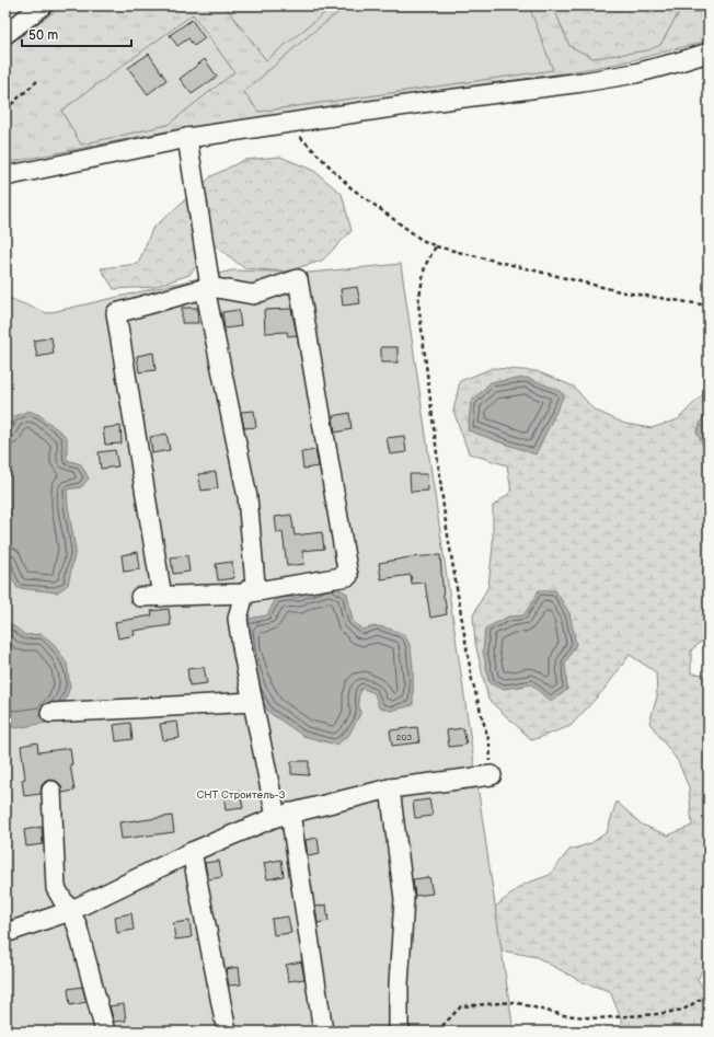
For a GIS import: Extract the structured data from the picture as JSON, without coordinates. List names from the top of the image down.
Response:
{
  "parks": ["СНТ Строитель-3"],
  "house_numbers": ["203"],
  "scale_bar": "50 m"
}
